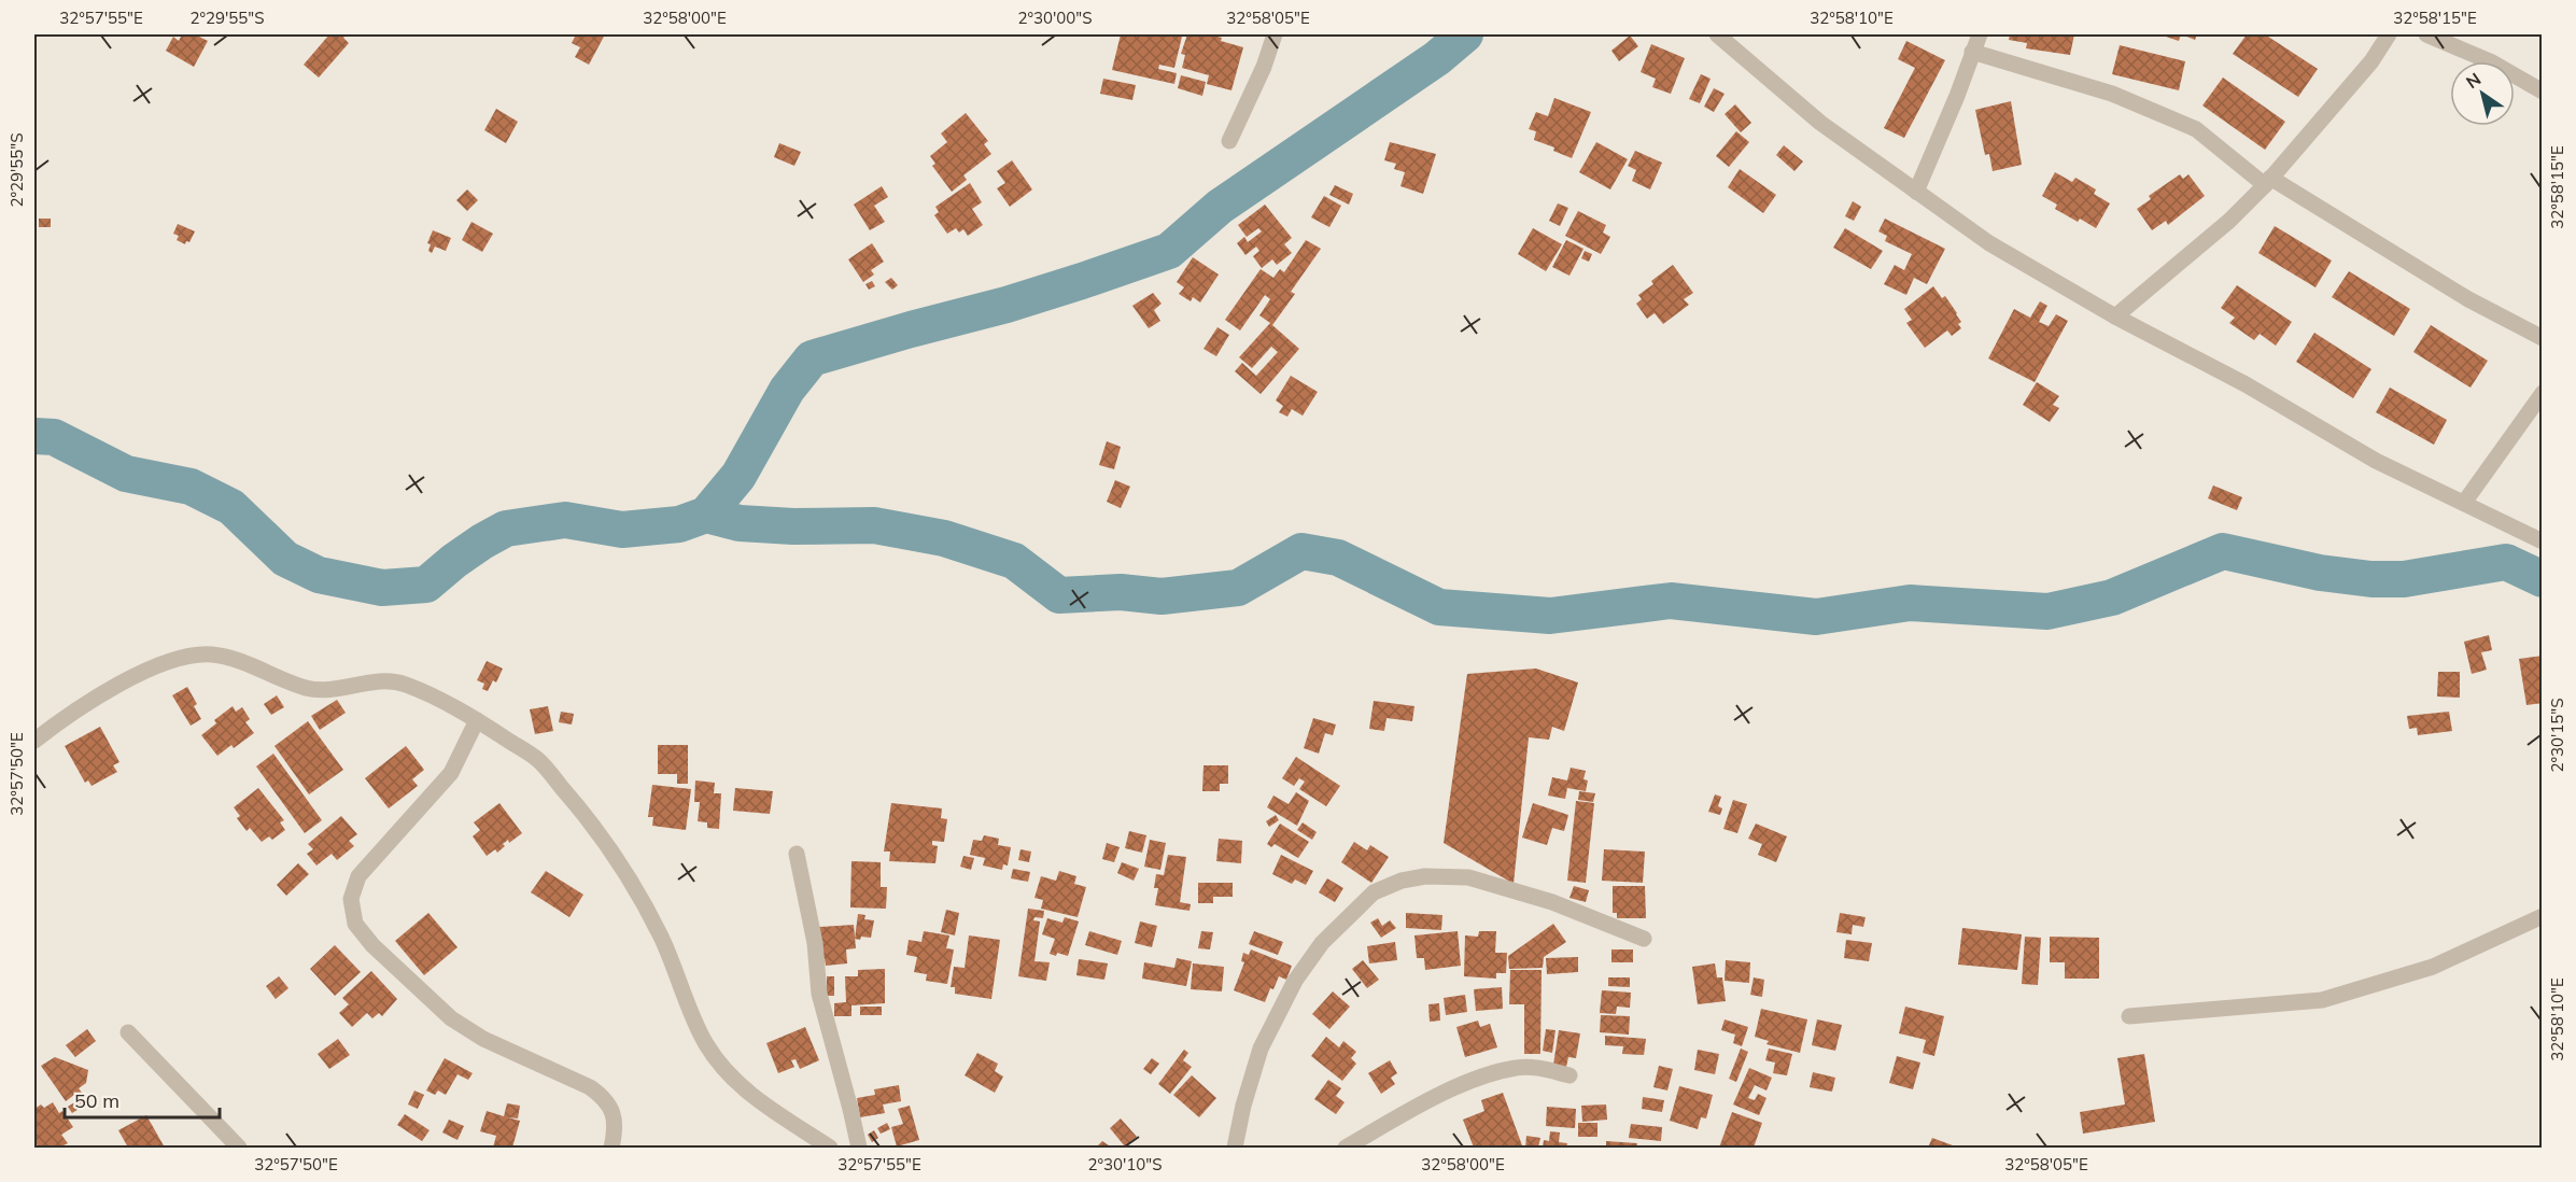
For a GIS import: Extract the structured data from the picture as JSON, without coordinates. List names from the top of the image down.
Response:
{
  "scale_bar": "50 m",
  "north": "top left",
  "coordinates": [
    "32°57'55\"E",
    "2°29'55\"S",
    "32°58'00\"E",
    "2°30'00\"S",
    "32°58'05\"E",
    "32°58'10\"E",
    "32°58'15\"E",
    "2°30'15\"S",
    "32°57'50\"E",
    "2°30'10\"S"
  ]
}
